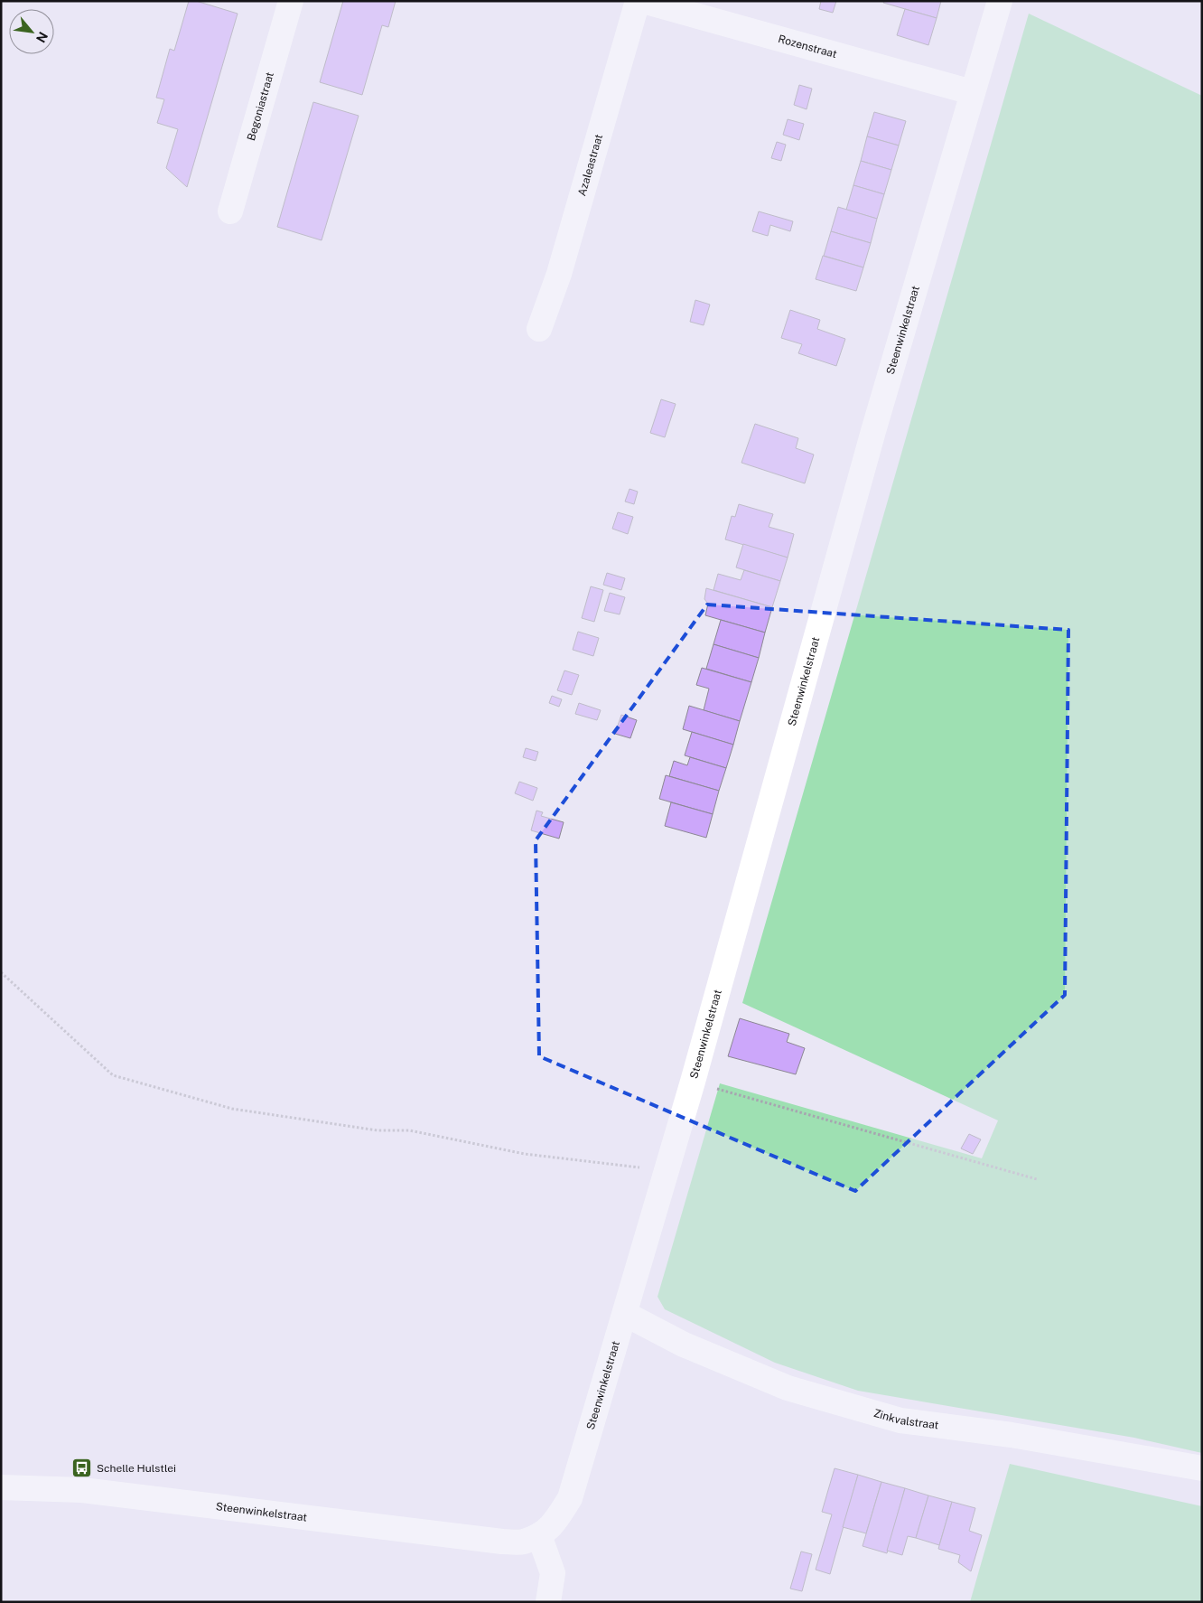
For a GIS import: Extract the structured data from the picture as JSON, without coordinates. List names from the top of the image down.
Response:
{
  "streets": {
    "street": [
      "Rozenstraat",
      "Begoniastraat",
      "Azaleastraat",
      "Steenwinkelstraat",
      "Zinkvalstraat"
    ]
  },
  "crossings": [
    ["Rozenstraat", "Steenwinkelstraat"],
    ["Steenwinkelstraat", "Zinkvalstraat"]
  ],
  "places": {
    "bus stop": ["Schelle Hulstlei"]
  },
  "north": "bottom right"
}
